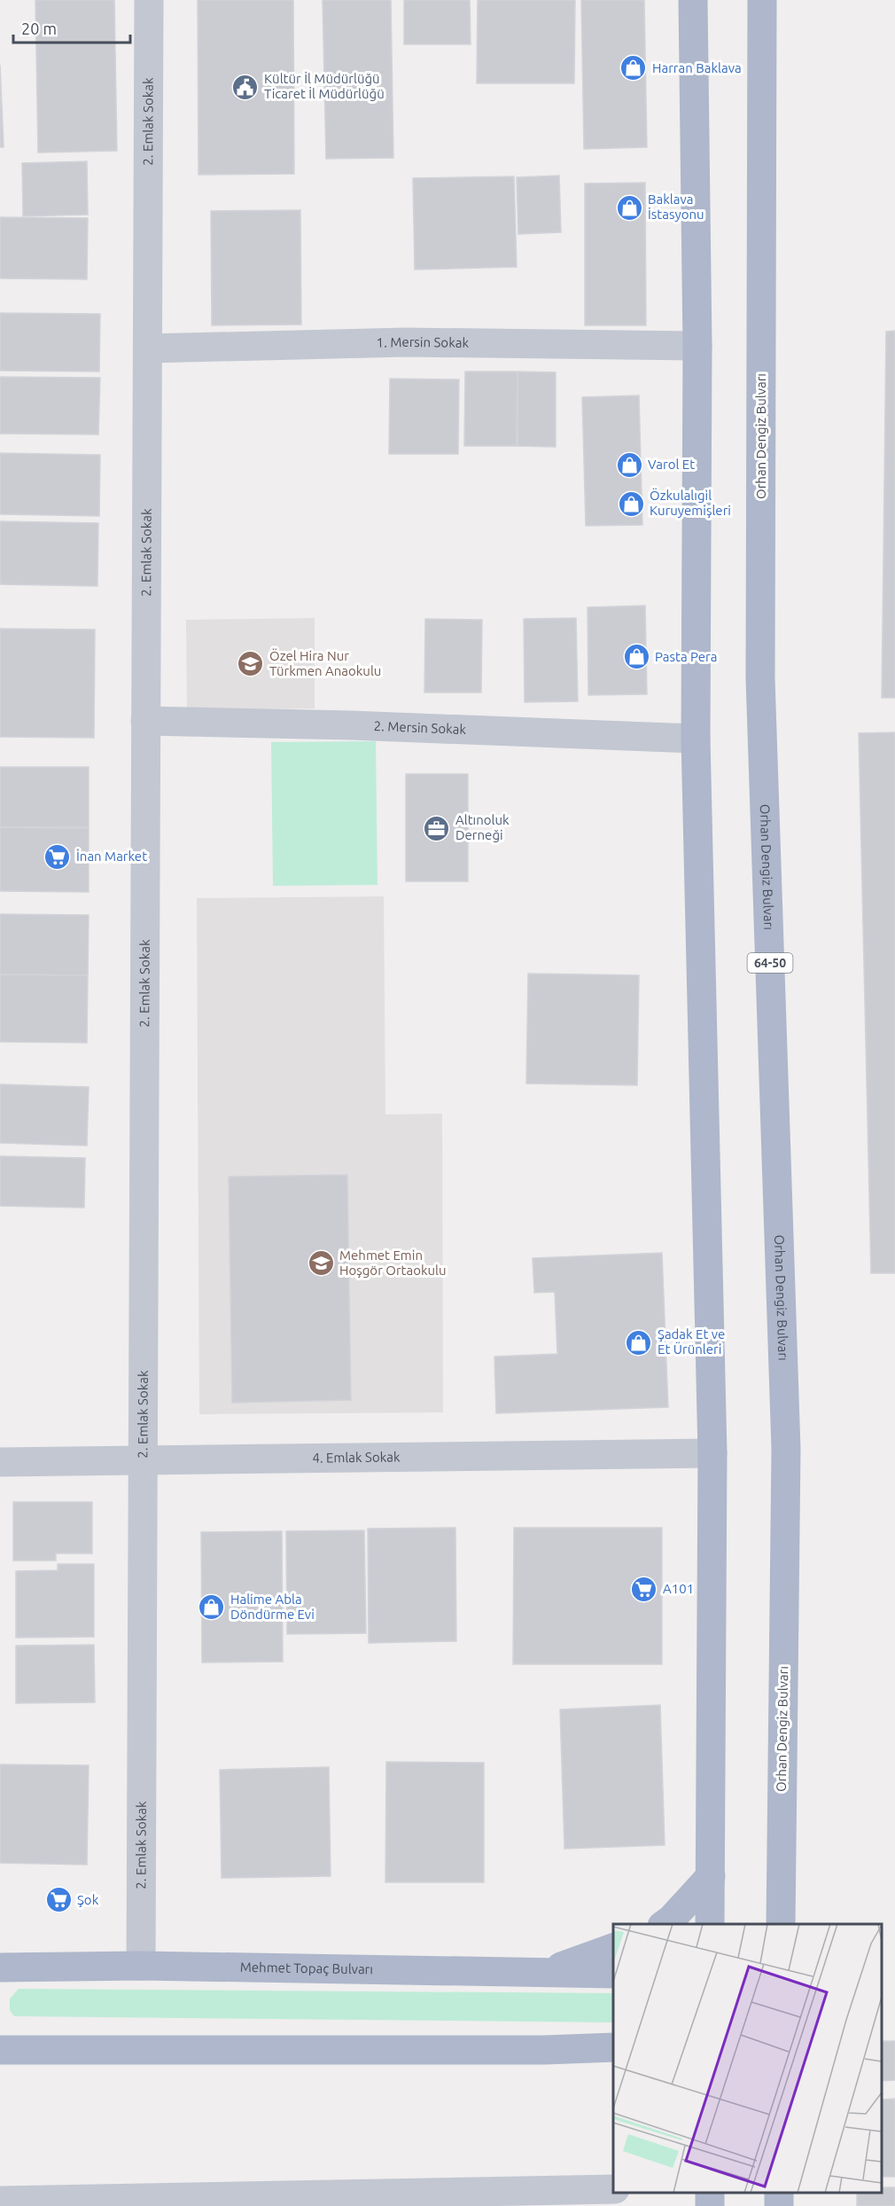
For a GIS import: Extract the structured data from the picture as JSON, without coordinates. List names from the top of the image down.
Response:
{
  "streets": {
    "main road": ["Orhan Dengiz Bulvarı", "64-50", "Mehmet Topaç Bulvarı"],
    "street": [
      "2. Emlak Sokak",
      "1. Mersin Sokak",
      "2. Mersin Sokak",
      "4. Emlak Sokak"
    ]
  },
  "crossings": [
    ["2. Emlak Sokak", "1. Mersin Sokak"],
    ["2. Emlak Sokak", "2. Mersin Sokak"],
    ["2. Emlak Sokak", "4. Emlak Sokak"],
    ["2. Emlak Sokak", "Mehmet Topaç Bulvarı"]
  ],
  "places": {
    "shop": [
      "Harran Baklava",
      "Baklava İstasyonu",
      "Varol Et",
      "Özkulalıgil Kuruyemişleri",
      "Pasta Pera",
      "Şadak Et ve Et Ürünleri",
      "Halime Abla Döndürme Evi"
    ],
    "public building": ["Kültür İl Müdürlüğü Ticaret İl Müdürlüğü"],
    "school or university": ["Özel Hira Nur Türkmen Anaokulu", "Mehmet Emin Hoşgör Ortaokulu"],
    "office": ["Altınoluk Derneği"],
    "supermarket": ["İnan Market", "A101", "Şok"]
  },
  "scale_bar": "20 m"
}
